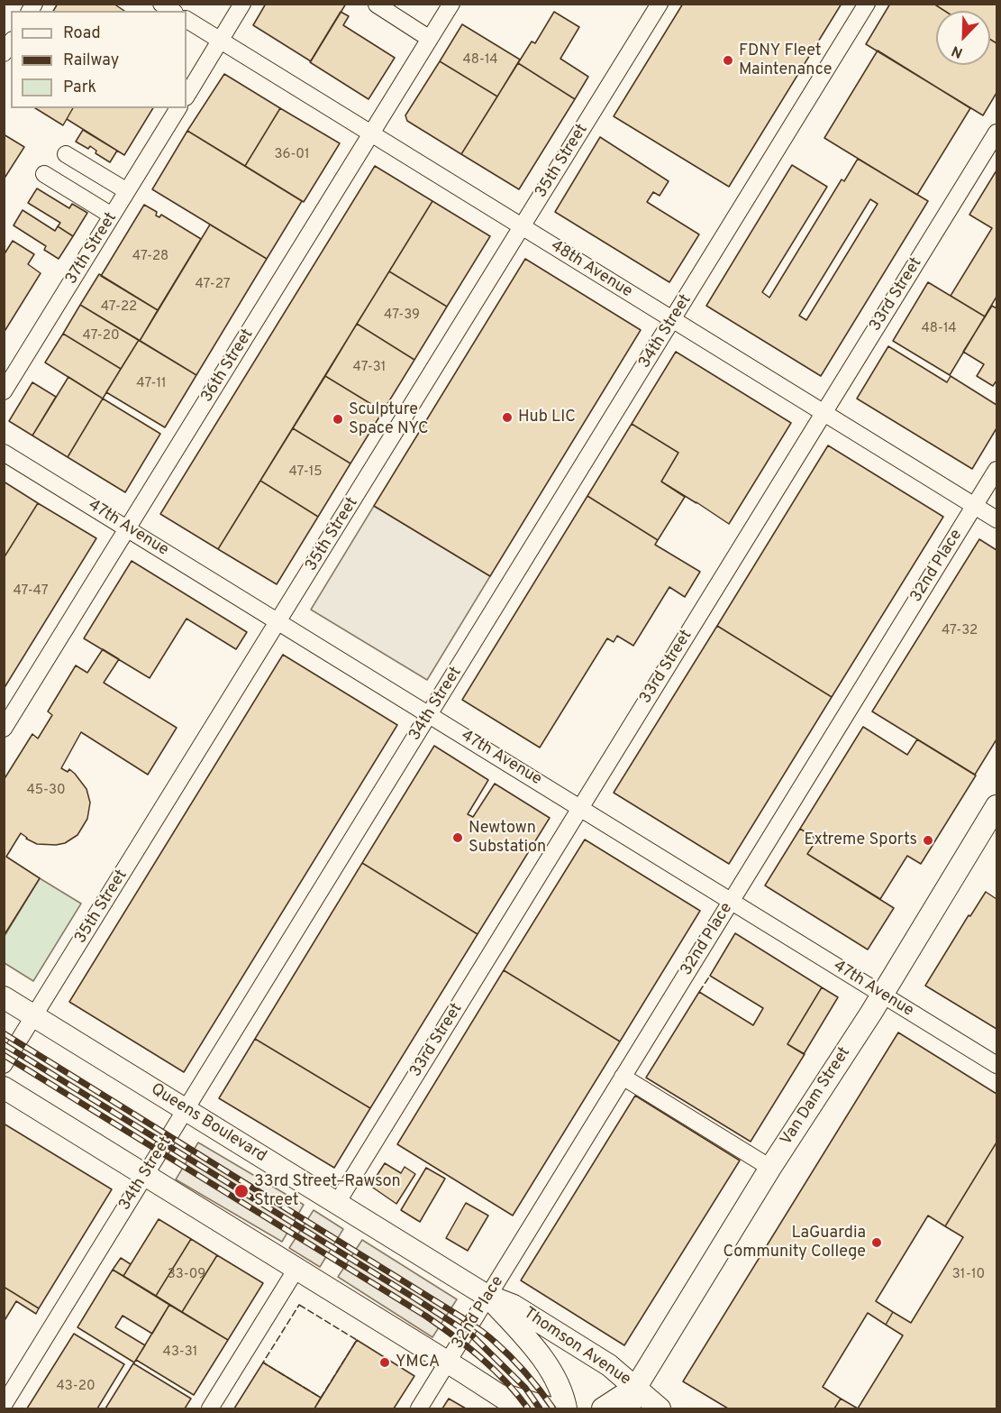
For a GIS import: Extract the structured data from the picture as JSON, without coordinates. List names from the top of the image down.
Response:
{
  "streets": {
    "main road": ["Van Dam Street", "Queens Boulevard", "Thomson Avenue"],
    "street": [
      "35th Street",
      "37th Street",
      "48th Avenue",
      "33rd Street",
      "34th Street",
      "36th Street",
      "47th Avenue",
      "32nd Place"
    ]
  },
  "crossings": [
    ["35th Street", "48th Avenue"],
    ["35th Street", "47th Avenue"],
    ["35th Street", "Queens Boulevard"],
    ["48th Avenue", "33rd Street"],
    ["48th Avenue", "34th Street"],
    ["48th Avenue", "36th Street"],
    ["48th Avenue", "32nd Place"],
    ["33rd Street", "47th Avenue"],
    ["33rd Street", "Queens Boulevard"],
    ["34th Street", "47th Avenue"],
    ["34th Street", "Queens Boulevard"],
    ["36th Street", "47th Avenue"],
    ["47th Avenue", "32nd Place"],
    ["47th Avenue", "Van Dam Street"],
    ["32nd Place", "Queens Boulevard"],
    ["32nd Place", "Thomson Avenue"],
    ["Van Dam Street", "Thomson Avenue"],
    ["Queens Boulevard", "Thomson Avenue"]
  ],
  "places": [
    "FDNY Fleet Maintenance",
    "Hub LIC",
    "Sculpture Space NYC",
    "Newtown Substation",
    "Extreme Sports",
    "33rd Street–Rawson Street",
    "LaGuardia Community College",
    "YMCA"
  ],
  "house_numbers": [
    "48-14",
    "36-01",
    "47-28",
    "47-27",
    "47-22",
    "47-39",
    "48-14",
    "47-20",
    "47-31",
    "47-11",
    "47-15",
    "47-47",
    "47-32",
    "45-30",
    "33-09",
    "31-10",
    "43-31",
    "43-20"
  ],
  "legend": ["Road", "Railway", "Park"],
  "north": "bottom left"
}
